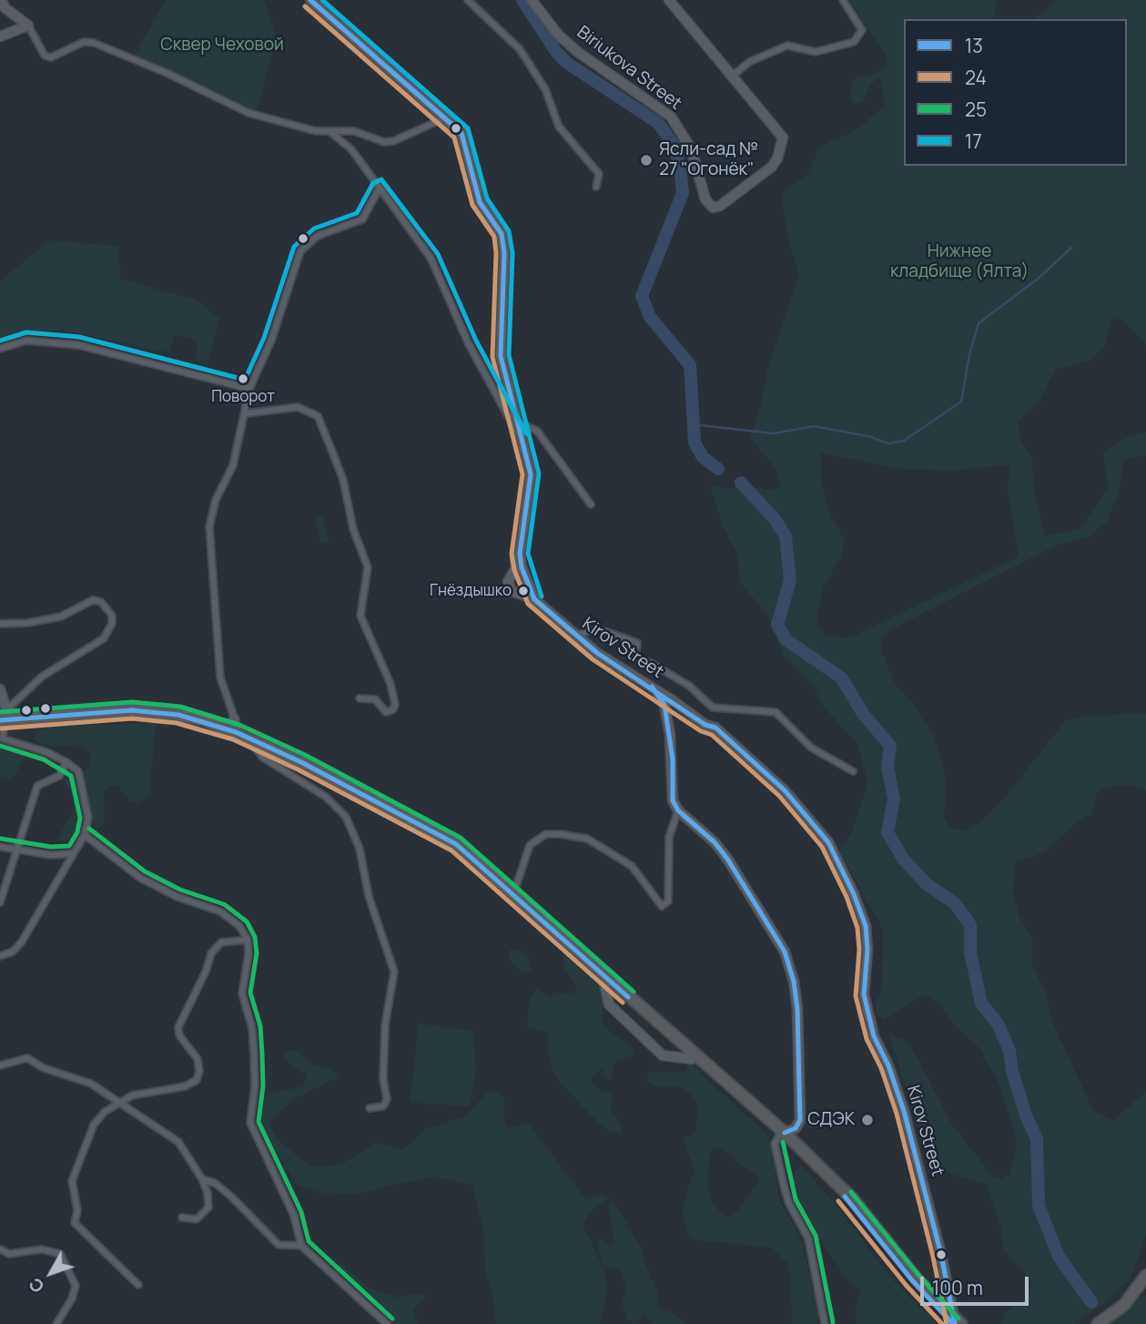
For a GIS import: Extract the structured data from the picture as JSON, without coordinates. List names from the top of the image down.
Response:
{
  "streets": {
    "main road": ["Biriukova Street", "Kirov Street"]
  },
  "parks": ["Сквер Чеховой", "Нижнее кладбище (Ялта)"],
  "places": [
    "Ясли-сад № 27 \"Огонёк\"",
    "Поворот",
    "Гнёздышко",
    "СДЭК"
  ],
  "lines": [
    "transit line 13",
    "transit line 17",
    "transit line 24",
    "transit line 25"
  ],
  "legend": [
    "13",
    "24",
    "25",
    "17"
  ],
  "scale_bar": "100 m",
  "north": "bottom left"
}
